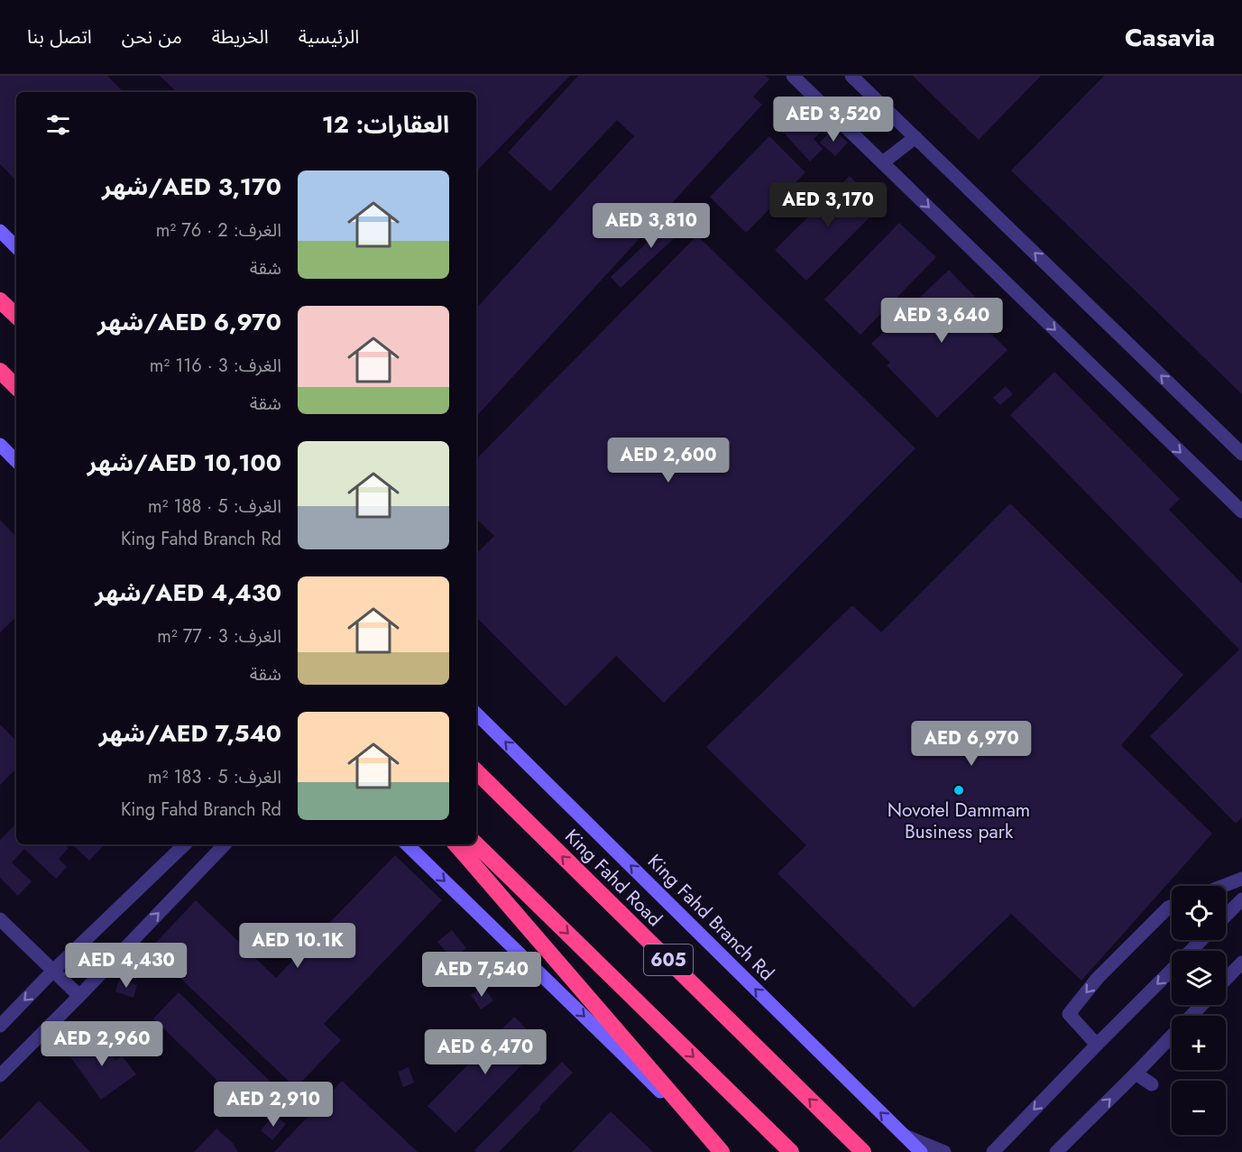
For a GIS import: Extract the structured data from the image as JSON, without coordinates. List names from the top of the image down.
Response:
{
  "streets": {
    "highway": ["King Fahd Road", "605"],
    "main road": ["King Fahd Branch Rd"]
  },
  "one_way": ["King Fahd Branch Rd"],
  "places": ["Novotel Dammam Business park"],
  "page": {
    "header": "Casavia",
    "nav": [
      "الرئيسية",
      "الخريطة",
      "من نحن",
      "اتصل بنا"
    ],
    "heading": "العقارات: 12",
    "price": [
      "AED 3,520",
      "AED 3,170",
      "AED 3,810",
      "AED 3,640",
      "AED 2,600",
      "AED 6,970",
      "AED 10.1K",
      "AED 4,430",
      "AED 7,540",
      "AED 2,960",
      "AED 6,470",
      "AED 2,910"
    ],
    "list": [
      {
        "name": "AED 3,170/شهر",
        "note": "الغرف: 2 · 76 m² · شقة"
      },
      {
        "name": "AED 6,970/شهر",
        "note": "الغرف: 3 · 116 m² · شقة"
      },
      {
        "name": "AED 10,100/شهر",
        "note": "الغرف: 5 · 188 m² · King Fahd Branch Rd"
      },
      {
        "name": "AED 4,430/شهر",
        "note": "الغرف: 3 · 77 m² · شقة"
      },
      {
        "name": "AED 7,540/شهر",
        "note": "الغرف: 5 · 183 m² · King Fahd Branch Rd"
      }
    ],
    "map_buttons": ["+", "−"]
  }
}
